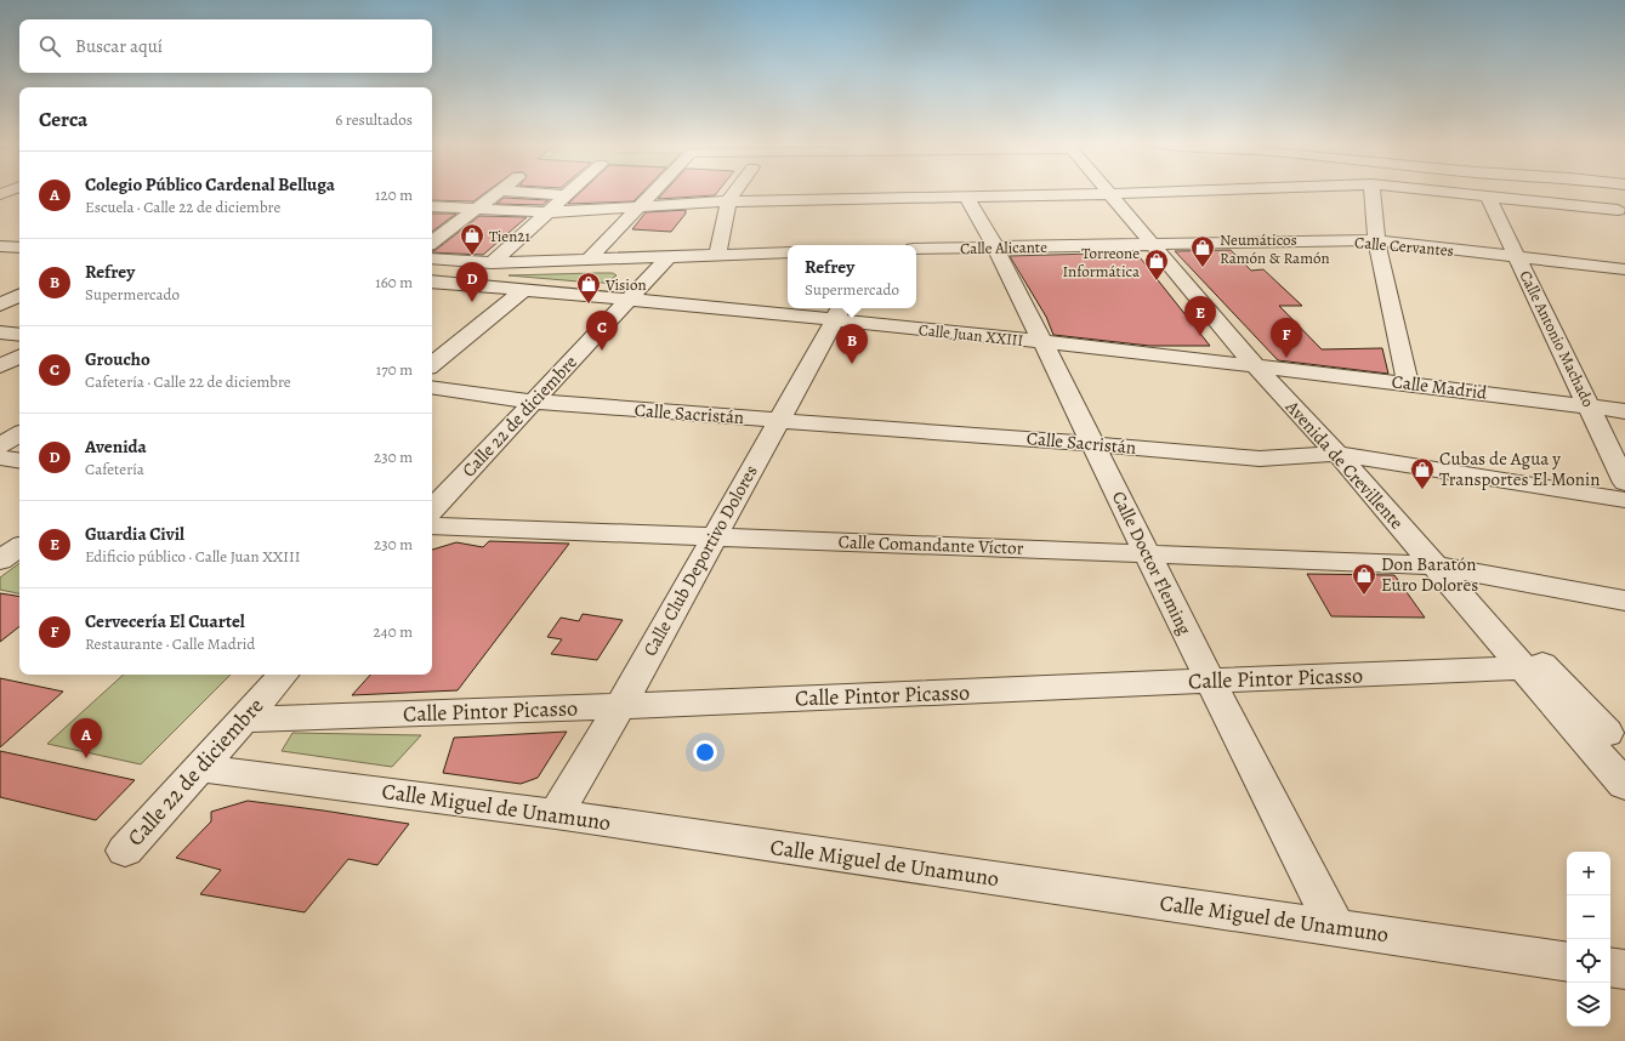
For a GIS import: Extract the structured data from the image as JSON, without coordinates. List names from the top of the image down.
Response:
{
  "streets": {
    "street": [
      "Calle Cervantes",
      "Calle Alicante",
      "Calle Juan XXIII",
      "Calle Antonio Machado",
      "Calle Madrid",
      "Calle Sacristán",
      "Calle 22 de diciembre",
      "Avenida de Crevillente",
      "Calle Comandante Víctor",
      "Calle Club Deportivo Dolores",
      "Calle Doctor Fleming",
      "Calle Pintor Picasso",
      "Calle Miguel de Unamuno"
    ]
  },
  "crossings": [
    ["Calle Cervantes", "Calle Alicante"],
    ["Calle Cervantes", "Calle Antonio Machado"],
    ["Calle Cervantes", "Avenida de Crevillente"],
    ["Calle Alicante", "Avenida de Crevillente"],
    ["Calle Alicante", "Calle Doctor Fleming"],
    ["Calle Juan XXIII", "Calle Madrid"],
    ["Calle Juan XXIII", "Calle 22 de diciembre"],
    ["Calle Juan XXIII", "Avenida de Crevillente"],
    ["Calle Juan XXIII", "Calle Club Deportivo Dolores"],
    ["Calle Juan XXIII", "Calle Doctor Fleming"],
    ["Calle Antonio Machado", "Calle Madrid"],
    ["Calle Madrid", "Avenida de Crevillente"],
    ["Calle Sacristán", "Calle 22 de diciembre"],
    ["Calle Sacristán", "Avenida de Crevillente"],
    ["Calle Sacristán", "Calle Club Deportivo Dolores"],
    ["Calle Sacristán", "Calle Doctor Fleming"],
    ["Calle 22 de diciembre", "Calle Pintor Picasso"],
    ["Calle 22 de diciembre", "Calle Miguel de Unamuno"],
    ["Avenida de Crevillente", "Calle Comandante Víctor"],
    ["Avenida de Crevillente", "Calle Pintor Picasso"],
    ["Calle Comandante Víctor", "Calle Club Deportivo Dolores"],
    ["Calle Comandante Víctor", "Calle Doctor Fleming"],
    ["Calle Club Deportivo Dolores", "Calle Pintor Picasso"],
    ["Calle Club Deportivo Dolores", "Calle Miguel de Unamuno"],
    ["Calle Doctor Fleming", "Calle Pintor Picasso"],
    ["Calle Doctor Fleming", "Calle Miguel de Unamuno"]
  ],
  "places": {
    "shop": [
      "Tien21",
      "Neumáticos Ramón & Ramón",
      "Torreone Informática",
      "Vision",
      "Cubas de Agua y Transportes El Monin",
      "Don Baratón Euro Dolores"
    ]
  },
  "page": {
    "search": "Buscar aquí",
    "heading": ["Cerca", "6 resultados"],
    "list": [
      {
        "mark": "A",
        "name": "Colegio Público Cardenal Belluga",
        "note": "Escuela · Calle 22 de diciembre",
        "value": "120 m"
      },
      {
        "mark": "B",
        "name": "Refrey",
        "note": "Supermercado",
        "value": "160 m"
      },
      {
        "mark": "C",
        "name": "Groucho",
        "note": "Cafetería · Calle 22 de diciembre",
        "value": "170 m"
      },
      {
        "mark": "D",
        "name": "Avenida",
        "note": "Cafetería",
        "value": "230 m"
      },
      {
        "mark": "E",
        "name": "Guardia Civil",
        "note": "Edificio público · Calle Juan XXIII",
        "value": "230 m"
      },
      {
        "mark": "F",
        "name": "Cervecería El Cuartel",
        "note": "Restaurante · Calle Madrid",
        "value": "240 m"
      }
    ],
    "popup": ["Refrey", "Supermercado"],
    "pins": [
      "D",
      "E",
      "C",
      "F",
      "B",
      "A"
    ],
    "map_buttons": ["+", "−"]
  }
}
